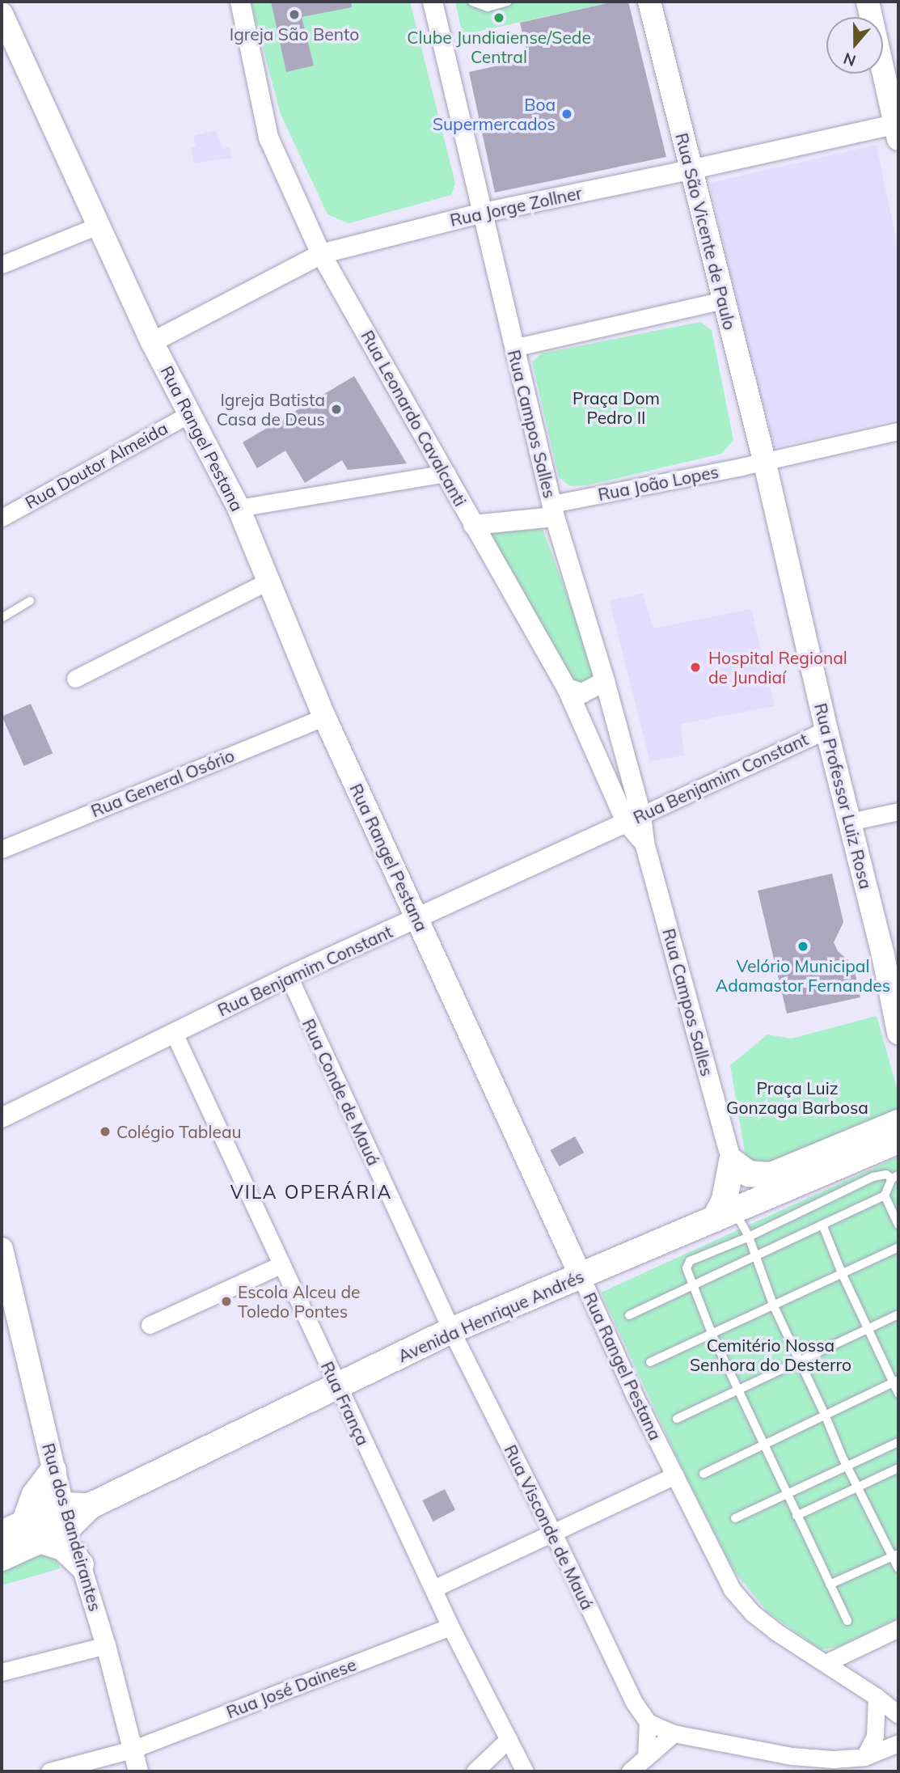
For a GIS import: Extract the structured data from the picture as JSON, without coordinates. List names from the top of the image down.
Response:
{
  "streets": {
    "main road": [
      "Rua São Vicente de Paulo",
      "Rua Rangel Pestana",
      "Rua Professor Luiz Rosa",
      "Avenida Henrique Andrés",
      "Rua dos Bandeirantes"
    ],
    "street": [
      "Rua Jorge Zollner",
      "Rua Leonardo Cavalcanti",
      "Rua Campos Salles",
      "Rua Doutor Almeida",
      "Rua João Lopes",
      "Rua Benjamim Constant",
      "Rua General Osório",
      "Rua Conde de Mauá",
      "Rua França",
      "Rua Visconde de Mauá",
      "Rua José Dainese"
    ]
  },
  "crossings": [
    ["Rua Jorge Zollner", "Rua São Vicente de Paulo"],
    ["Rua Jorge Zollner", "Rua Leonardo Cavalcanti"],
    ["Rua Jorge Zollner", "Rua Campos Salles"],
    ["Rua Jorge Zollner", "Rua Rangel Pestana"],
    ["Rua São Vicente de Paulo", "Rua João Lopes"],
    ["Rua São Vicente de Paulo", "Rua Professor Luiz Rosa"],
    ["Rua Leonardo Cavalcanti", "Rua Campos Salles"],
    ["Rua Leonardo Cavalcanti", "Rua Benjamim Constant"],
    ["Rua Campos Salles", "Rua João Lopes"],
    ["Rua Campos Salles", "Rua Benjamim Constant"],
    ["Rua Rangel Pestana", "Rua Doutor Almeida"],
    ["Rua Rangel Pestana", "Rua Benjamim Constant"],
    ["Rua Rangel Pestana", "Rua General Osório"],
    ["Rua Rangel Pestana", "Avenida Henrique Andrés"],
    ["Rua João Lopes", "Rua Professor Luiz Rosa"],
    ["Rua Benjamim Constant", "Rua Professor Luiz Rosa"],
    ["Rua Benjamim Constant", "Rua Conde de Mauá"],
    ["Rua Benjamim Constant", "Rua França"],
    ["Rua Conde de Mauá", "Avenida Henrique Andrés"],
    ["Rua Conde de Mauá", "Rua Visconde de Mauá"],
    ["Avenida Henrique Andrés", "Rua França"],
    ["Avenida Henrique Andrés", "Rua dos Bandeirantes"],
    ["Avenida Henrique Andrés", "Rua Visconde de Mauá"],
    ["Rua França", "Rua José Dainese"],
    ["Rua dos Bandeirantes", "Rua José Dainese"]
  ],
  "districts": ["VILA OPERÁRIA"],
  "parks": ["Praça Dom Pedro II", "Praça Luiz Gonzaga Barbosa", "Cemitério Nossa Senhora do Desterro"],
  "places": [
    "Igreja São Bento",
    "Clube Jundiaiense/Sede Central",
    "Boa Supermercados",
    "Igreja Batista Casa de Deus",
    "Hospital Regional de Jundiaí",
    "Velório Municipal Adamastor Fernandes",
    "Colégio Tableau",
    "Escola Alceu de Toledo Pontes"
  ],
  "north": "bottom"
}
